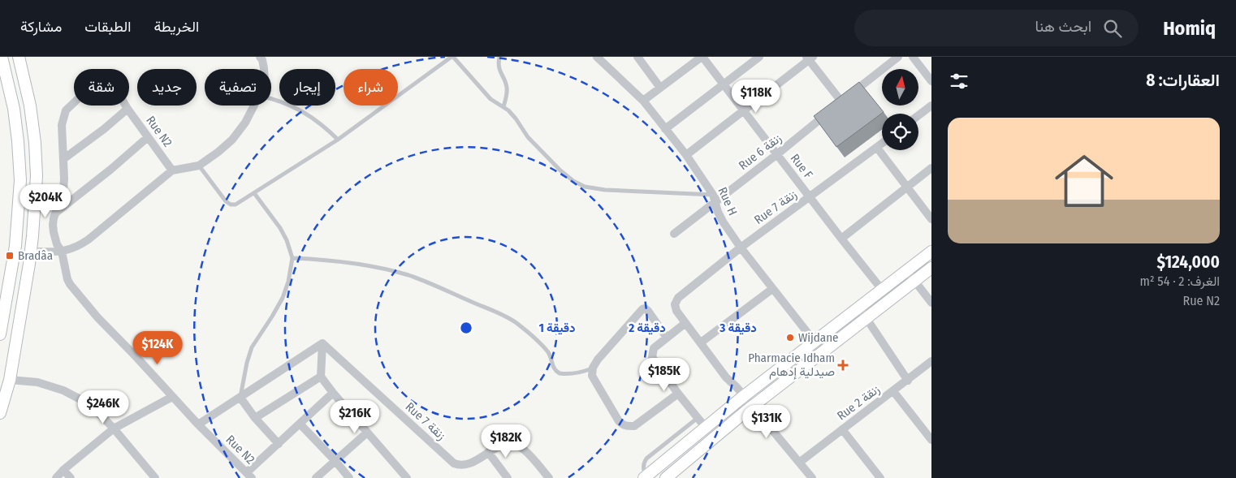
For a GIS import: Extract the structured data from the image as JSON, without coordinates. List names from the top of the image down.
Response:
{
  "streets": {
    "street": [
      "Rue N2",
      "Rue 6 زنقة",
      "Rue F",
      "Rue H",
      "Rue 7 زنقة",
      "Rue 2 زنقة"
    ]
  },
  "crossings": [
    ["Rue 6 زنقة", "Rue F"],
    ["Rue 6 زنقة", "Rue H"],
    ["Rue F", "Rue 7 زنقة"],
    ["Rue H", "Rue 7 زنقة"]
  ],
  "places": {
    "transit": ["Bradâa"],
    "other": ["Wijdane"],
    "health": ["Pharmacie Idham صيدلية إدهام"]
  },
  "north": "top",
  "page": {
    "header": "Homiq",
    "search": "ابحث هنا",
    "nav": ["الخريطة", "الطبقات", "مشاركة"],
    "heading": "العقارات: 8",
    "chip": [
      "شراء",
      "إيجار",
      "تصفية",
      "جديد",
      "شقة"
    ],
    "price": [
      "$118K",
      "$204K",
      "$124K",
      "$185K",
      "$246K",
      "$216K",
      "$131K",
      "$182K"
    ],
    "list": [
      {
        "name": "$124,000",
        "note": "الغرف: 2 · 54 m² · Rue N2"
      }
    ]
  },
  "rings": ["1 دقيقة", "2 دقيقة", "3 دقيقة"]
}
